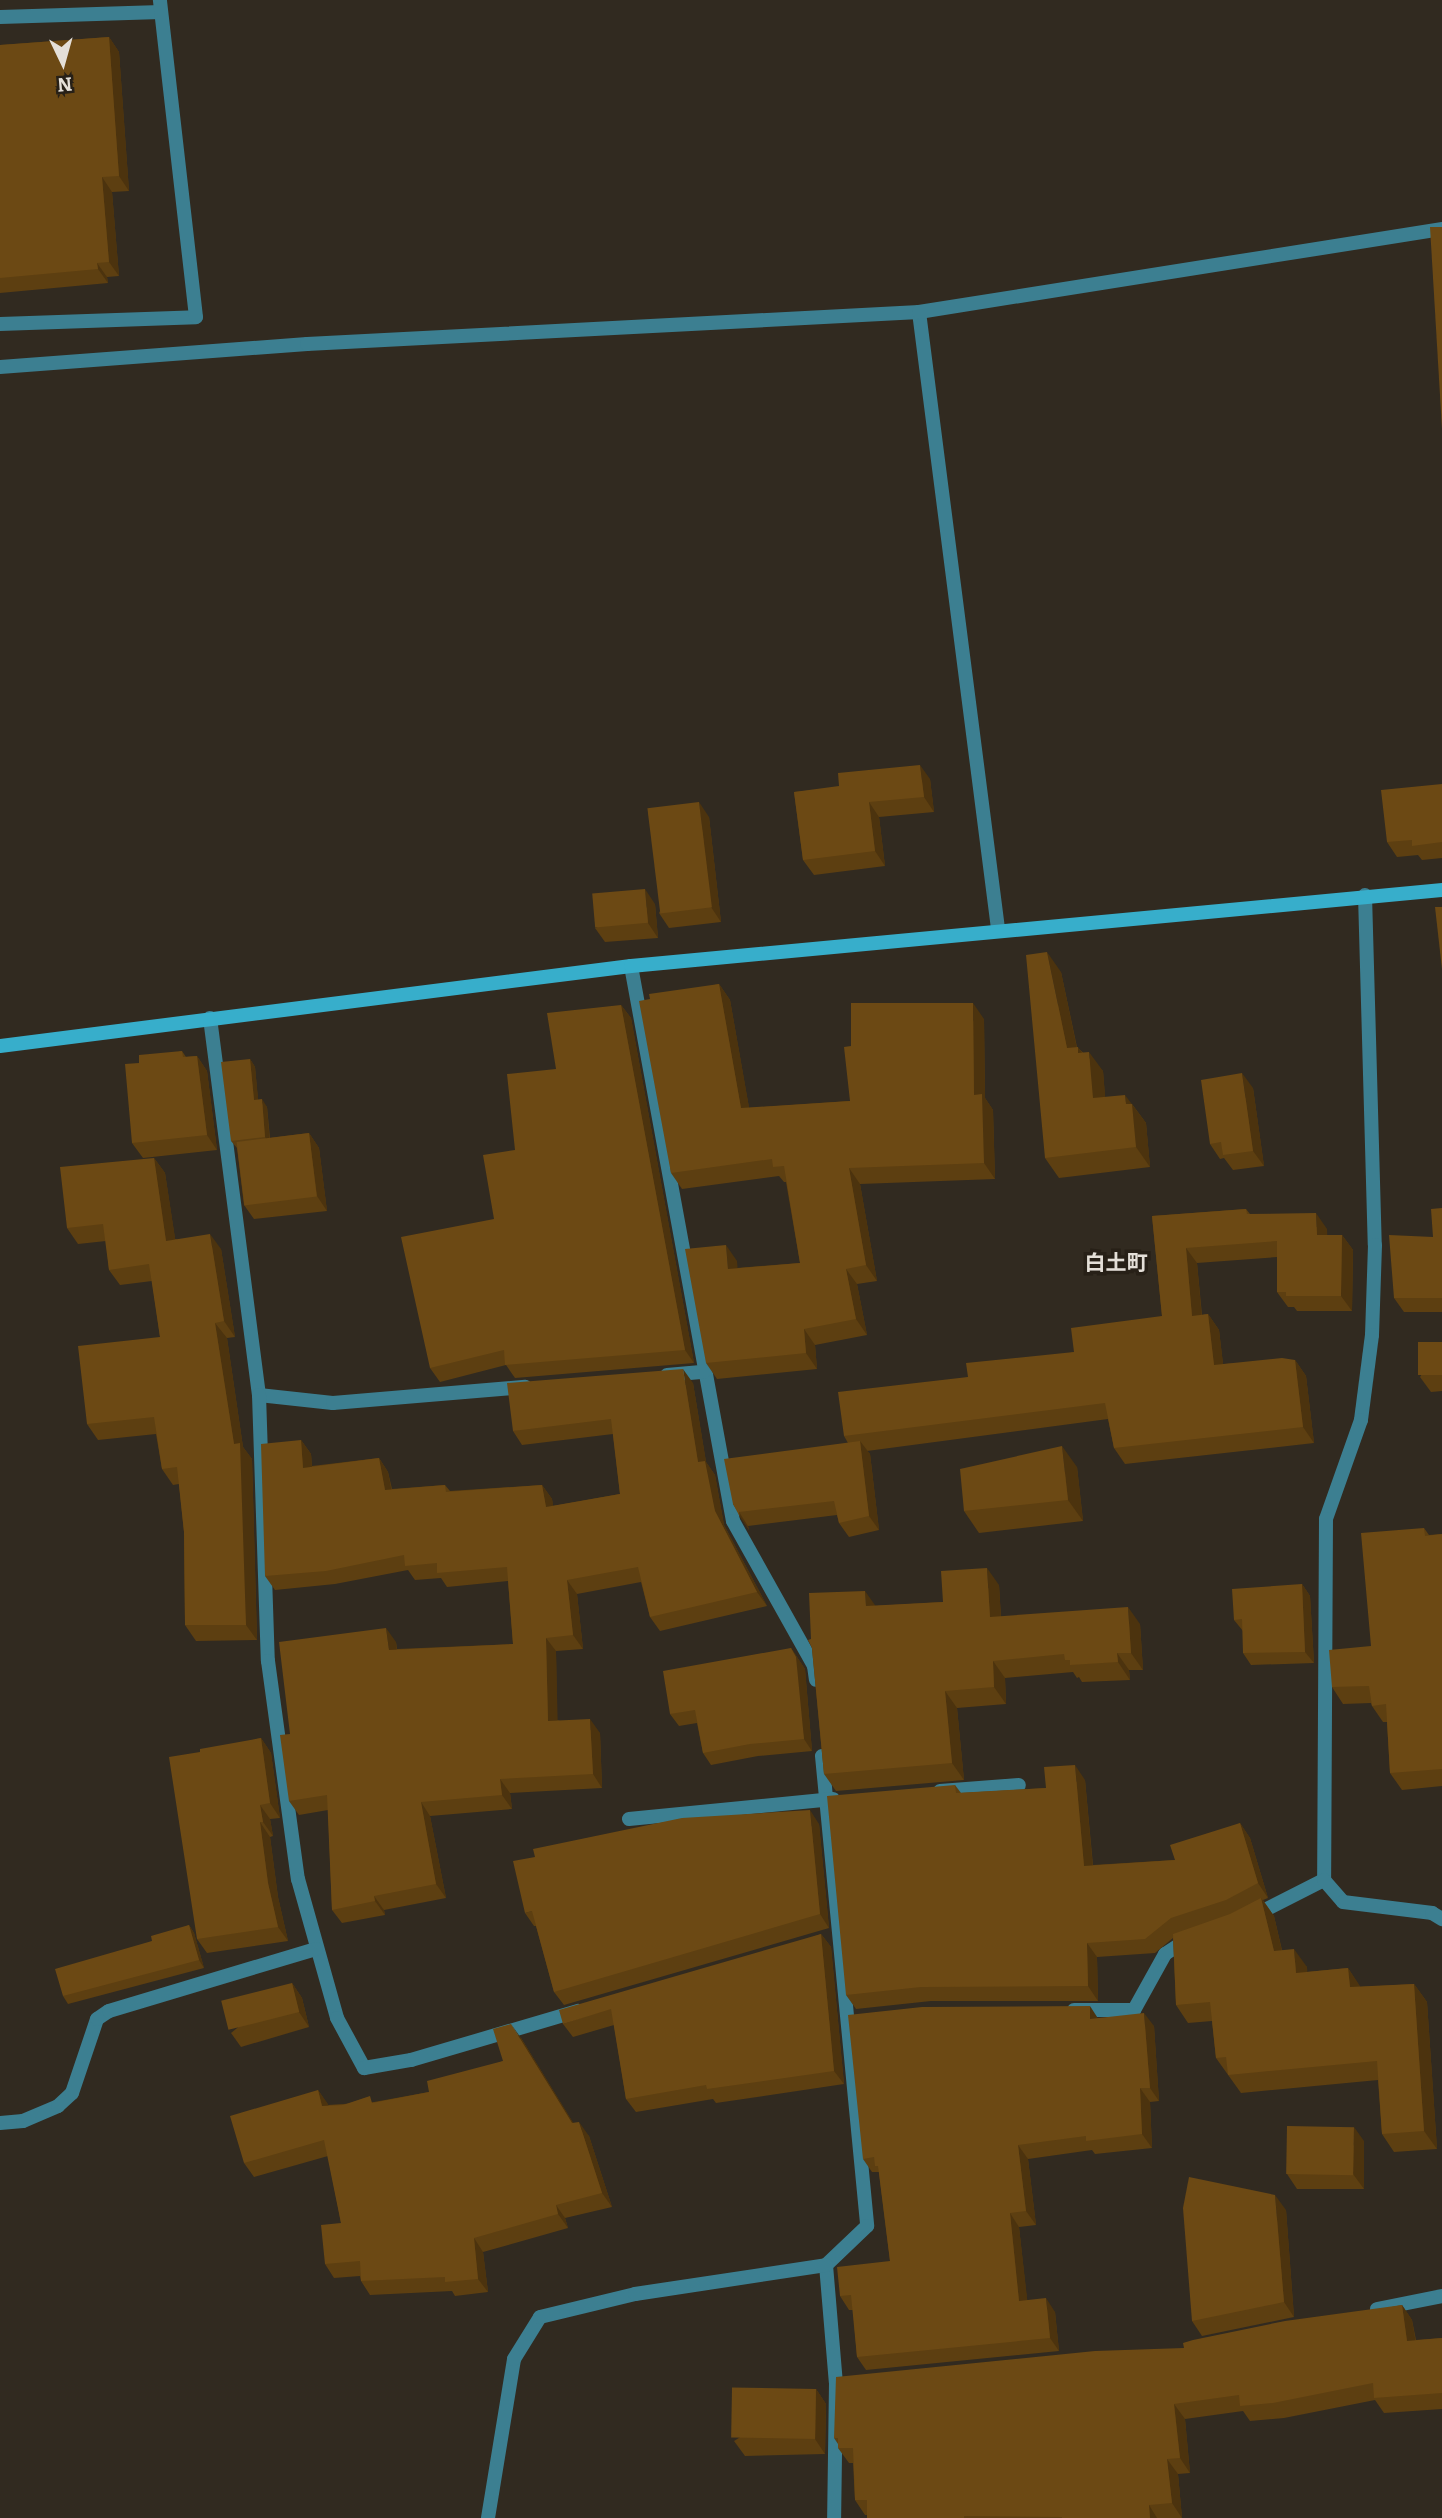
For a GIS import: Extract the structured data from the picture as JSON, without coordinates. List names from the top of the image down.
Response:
{
  "districts": ["白土町"],
  "north": "bottom"
}
